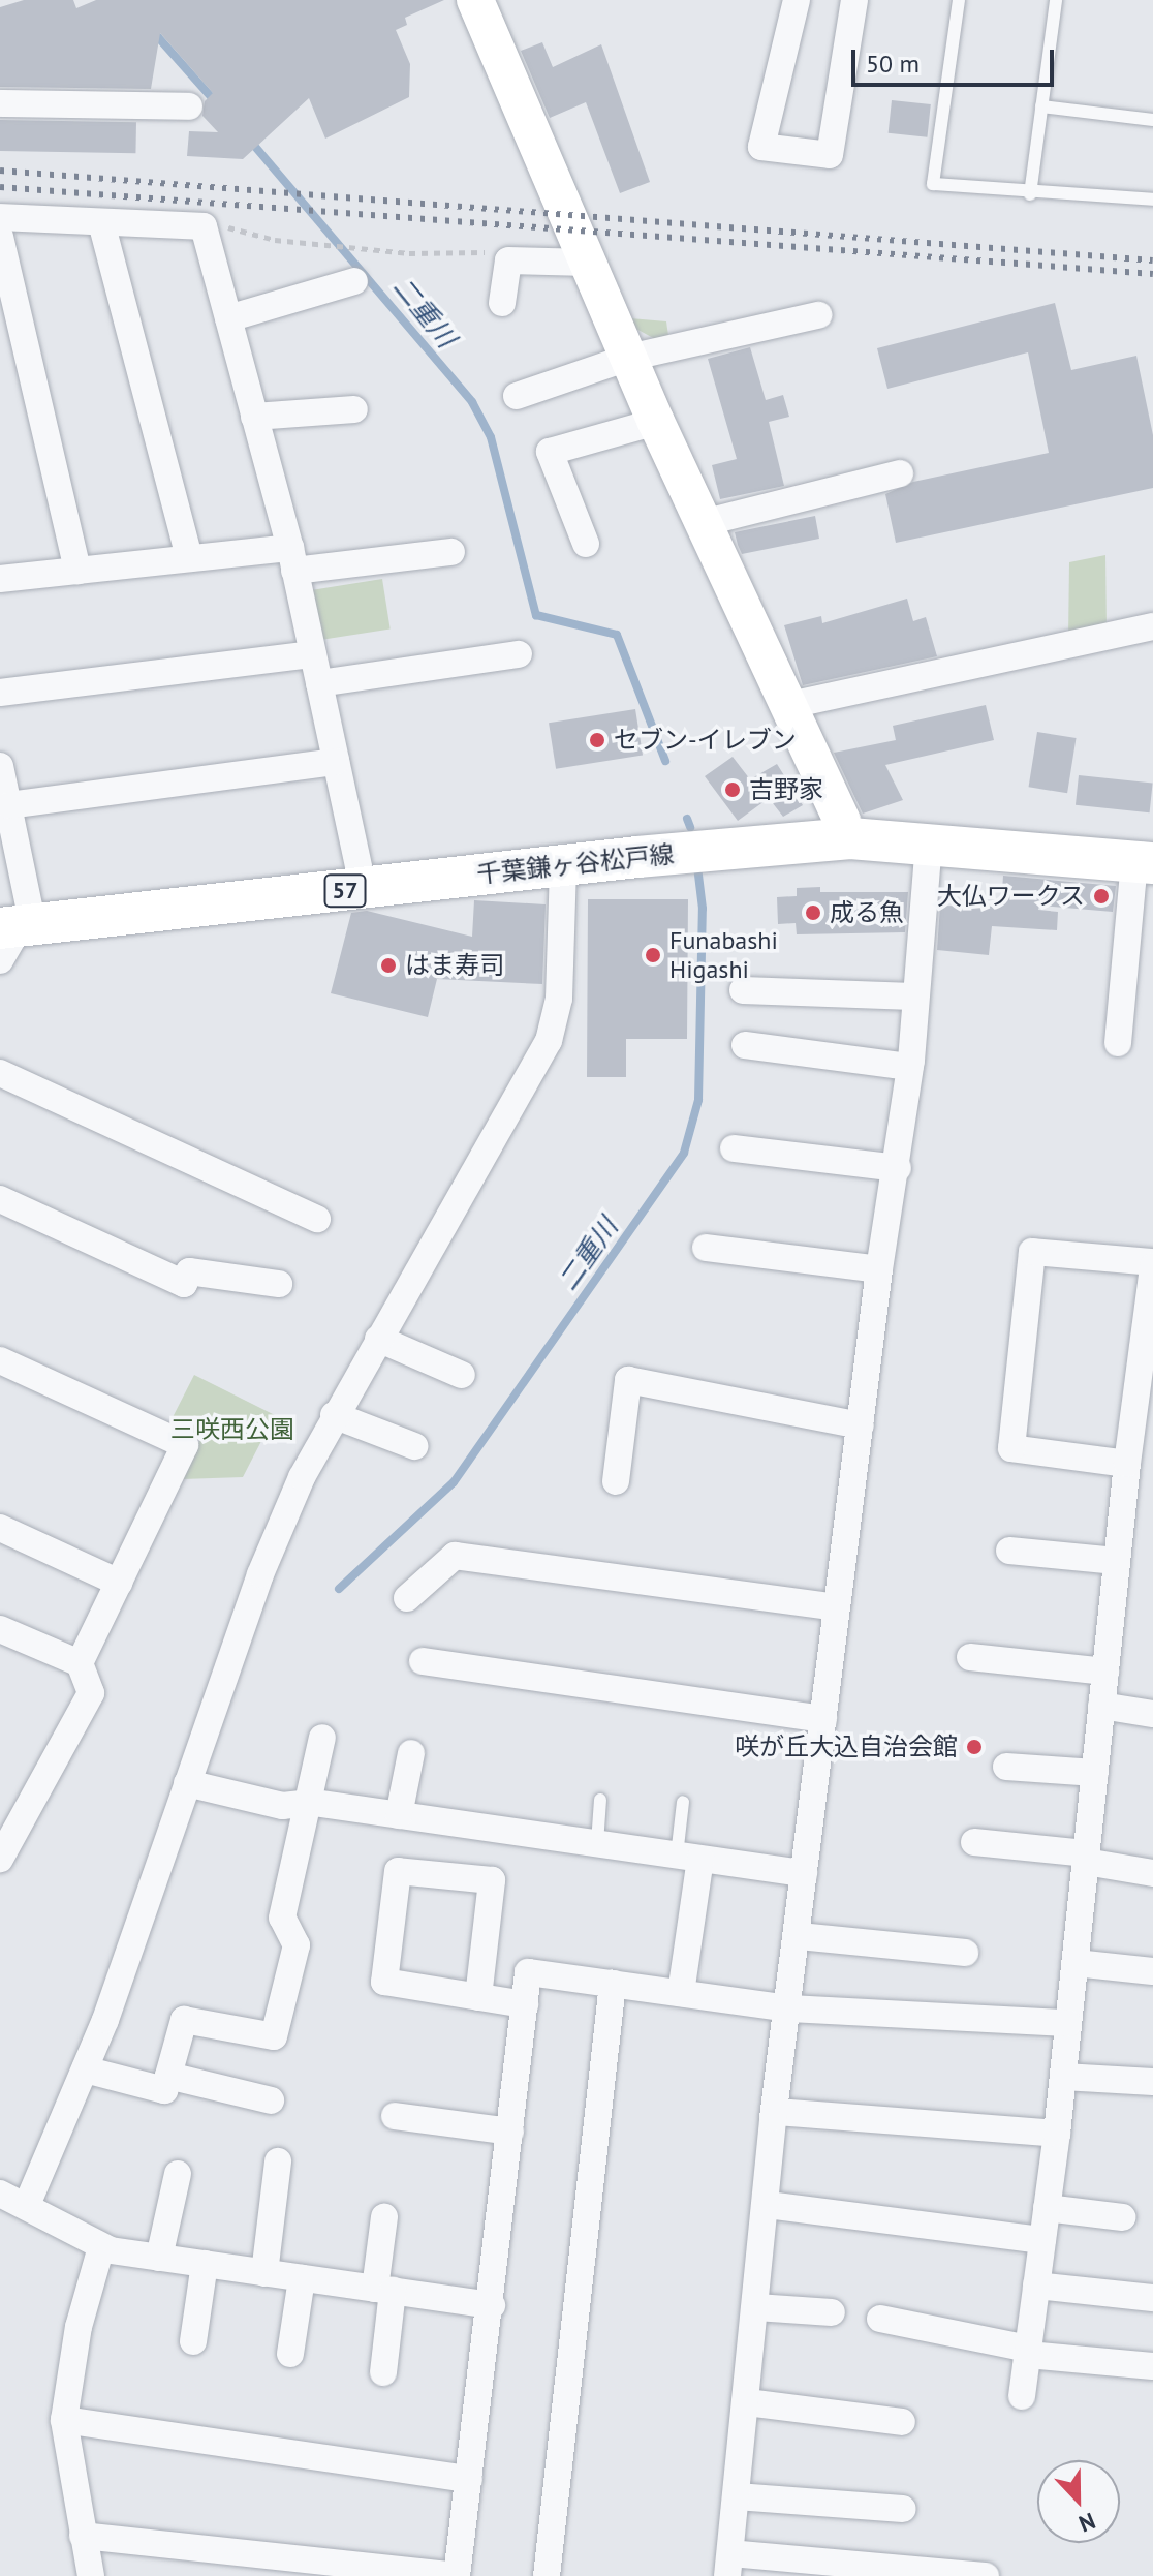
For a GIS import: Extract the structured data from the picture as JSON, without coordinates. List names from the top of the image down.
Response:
{
  "streets": {
    "main road": ["千葉鎌ヶ谷松戸線", "57"]
  },
  "water": ["二重川"],
  "parks": ["三咲西公園"],
  "places": [
    "セブン-イレブン",
    "吉野家",
    "大仏ワークス",
    "成る魚",
    "Funabashi Higashi",
    "はま寿司",
    "咲が丘大込自治会館"
  ],
  "scale_bar": "50 m",
  "north": "bottom"
}
